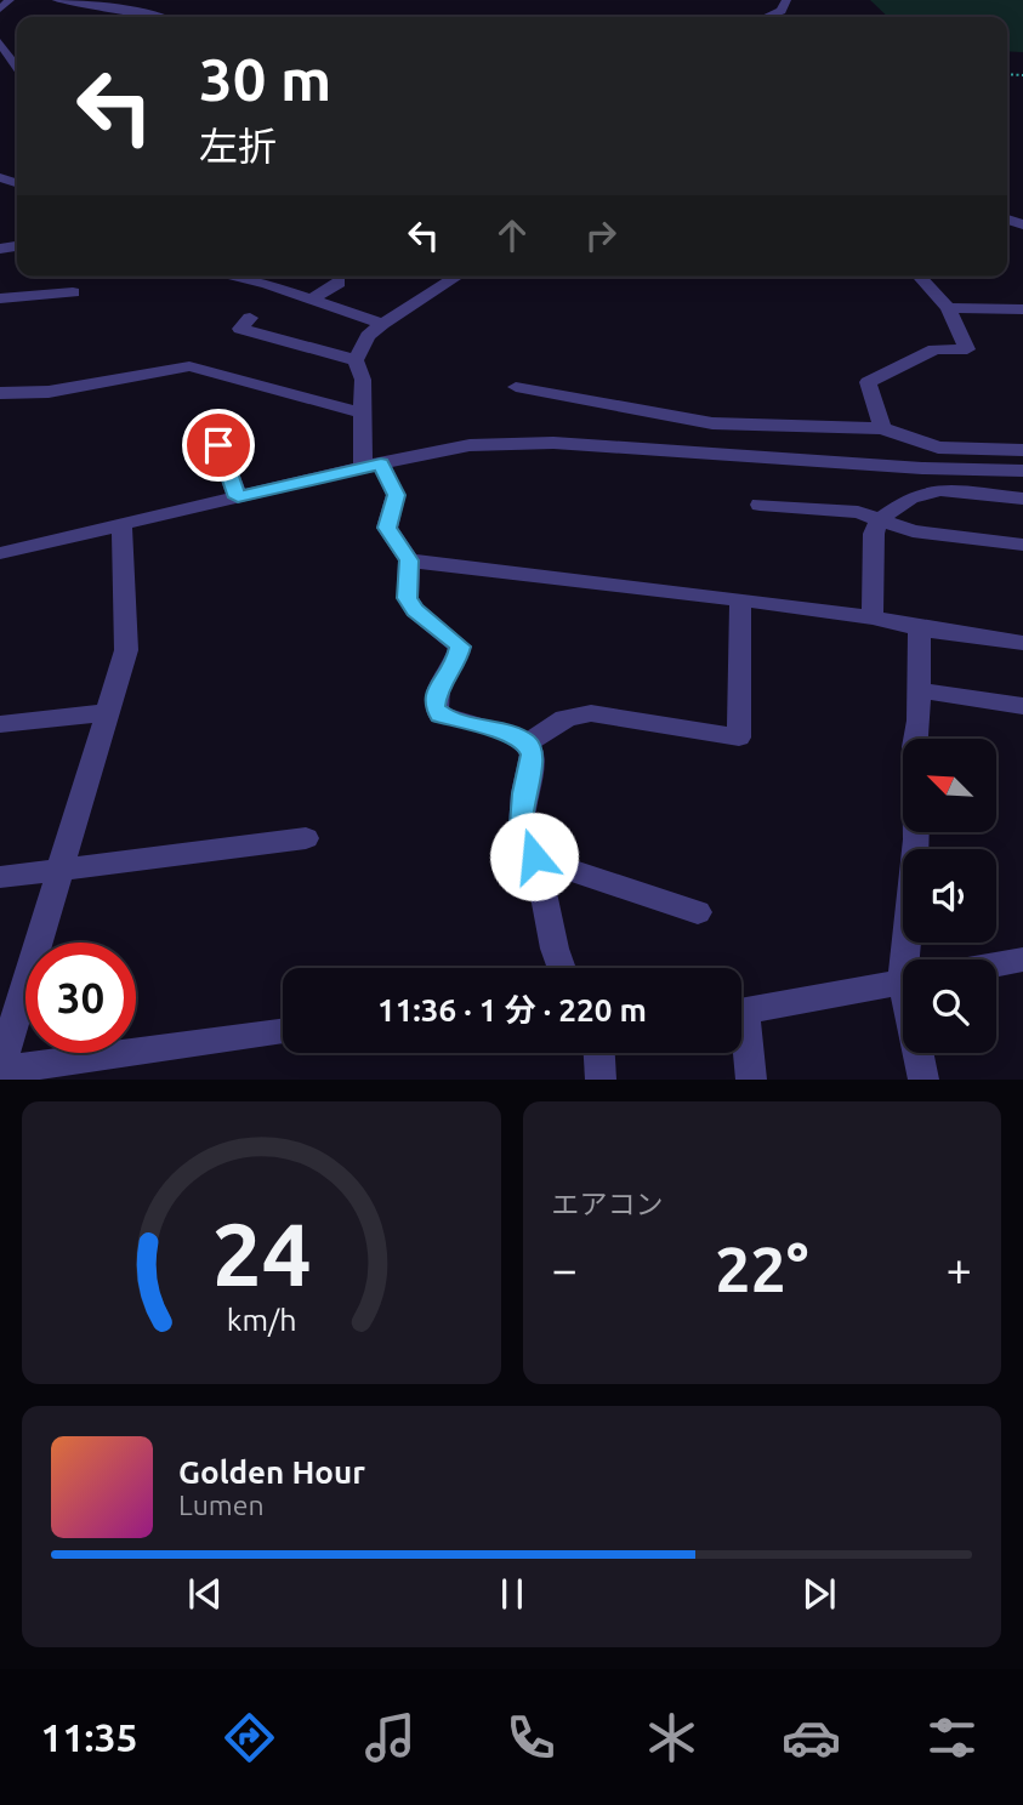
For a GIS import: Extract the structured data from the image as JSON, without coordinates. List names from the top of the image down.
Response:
{
  "north": "top left",
  "page": {
    "turn": ["30 m", "左折"],
    "limit": "30",
    "trip": "11:36 · 1 分 · 220 m",
    "tile": "エアコン",
    "heat": ["−", "22°", "+"],
    "song": ["Golden Hour", "Lumen"],
    "tabs": "11:35",
    "gauge": ["24", "km/h"]
  }
}
